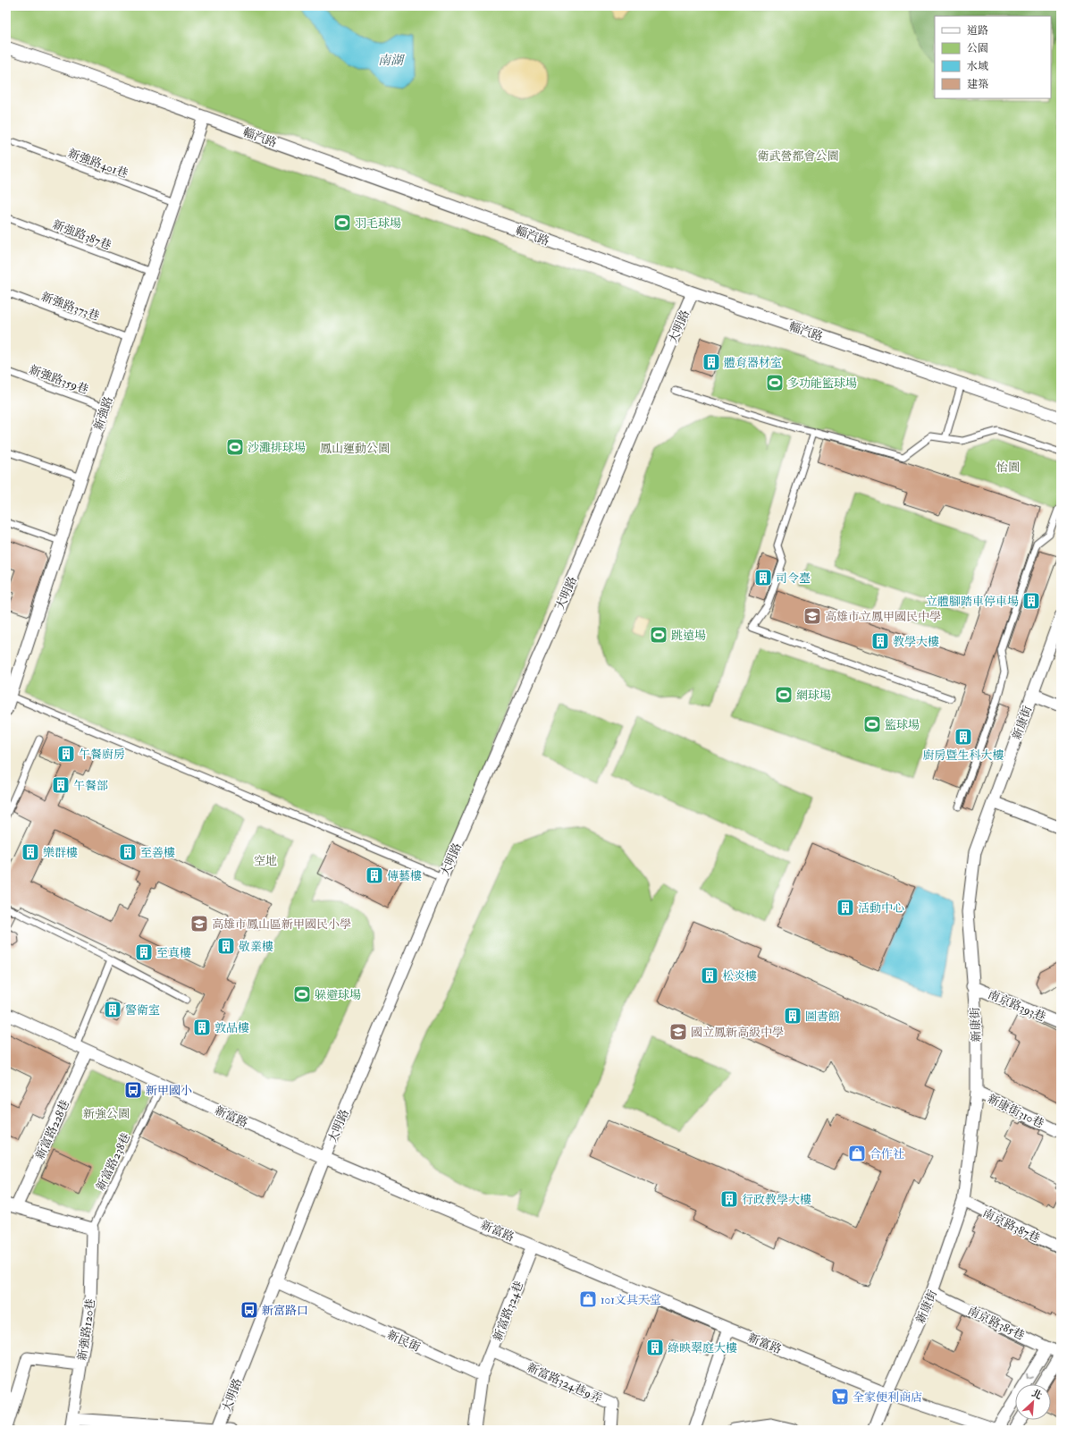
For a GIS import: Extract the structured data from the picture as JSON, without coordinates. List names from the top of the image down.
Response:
{
  "streets": {
    "street": [
      "輜汽路",
      "大明路",
      "新強路",
      "新康街",
      "南京路393巷",
      "新康街310巷",
      "新富路",
      "新富路228巷",
      "南京路387巷",
      "新富路324巷",
      "南京路385巷",
      "新強路120巷",
      "新民街",
      "新富路324巷9弄"
    ],
    "lane": [
      "新強路401巷",
      "新強路387巷",
      "新強路373巷",
      "新強路359巷",
      "新富路238巷"
    ]
  },
  "crossings": [
    ["輜汽路", "大明路"],
    ["輜汽路", "新強路"],
    ["新強路401巷", "新強路"],
    ["新強路387巷", "新強路"],
    ["新強路373巷", "新強路"],
    ["大明路", "新富路"],
    ["大明路", "新民街"],
    ["新強路359巷", "新強路"],
    ["新康街", "南京路393巷"],
    ["新康街", "新康街310巷"],
    ["新康街", "新富路"],
    ["新康街", "南京路387巷"],
    ["新康街", "南京路385巷"],
    ["新富路", "新富路228巷"],
    ["新富路", "新富路238巷"],
    ["新富路", "新富路324巷"],
    ["新富路238巷", "新強路120巷"],
    ["新富路324巷", "新民街"],
    ["新富路324巷", "新富路324巷9弄"]
  ],
  "water": ["南湖"],
  "parks": [
    "衛武營都會公園",
    "鳳山運動公園",
    "怡園",
    "空地",
    "新強公園"
  ],
  "places": {
    "sports": [
      "羽毛球場",
      "多功能籃球場",
      "沙灘排球場",
      "跳遠場",
      "網球場",
      "籃球場",
      "躲避球場"
    ],
    "building": [
      "體育器材室",
      "司令臺",
      "立體腳踏車停車場",
      "教學大樓",
      "廚房暨生科大樓",
      "午餐廚房",
      "午餐部",
      "樂群樓",
      "至善樓",
      "傳藝樓",
      "活動中心",
      "敬業樓",
      "至真樓",
      "松炎樓",
      "警衛室",
      "圖書館",
      "敦品樓",
      "行政教學大樓",
      "綠映翠庭大樓"
    ],
    "school or university": ["高雄市立鳳甲國民中學", "高雄市鳳山區新甲國民小學", "國立鳳新高級中學"],
    "bus stop": ["新甲國小", "新富路口"],
    "shop": ["合作社", "101文具天堂"],
    "supermarket": ["全家便利商店"]
  },
  "legend": [
    "道路",
    "公園",
    "水域",
    "建築"
  ],
  "north": "top right"
}
